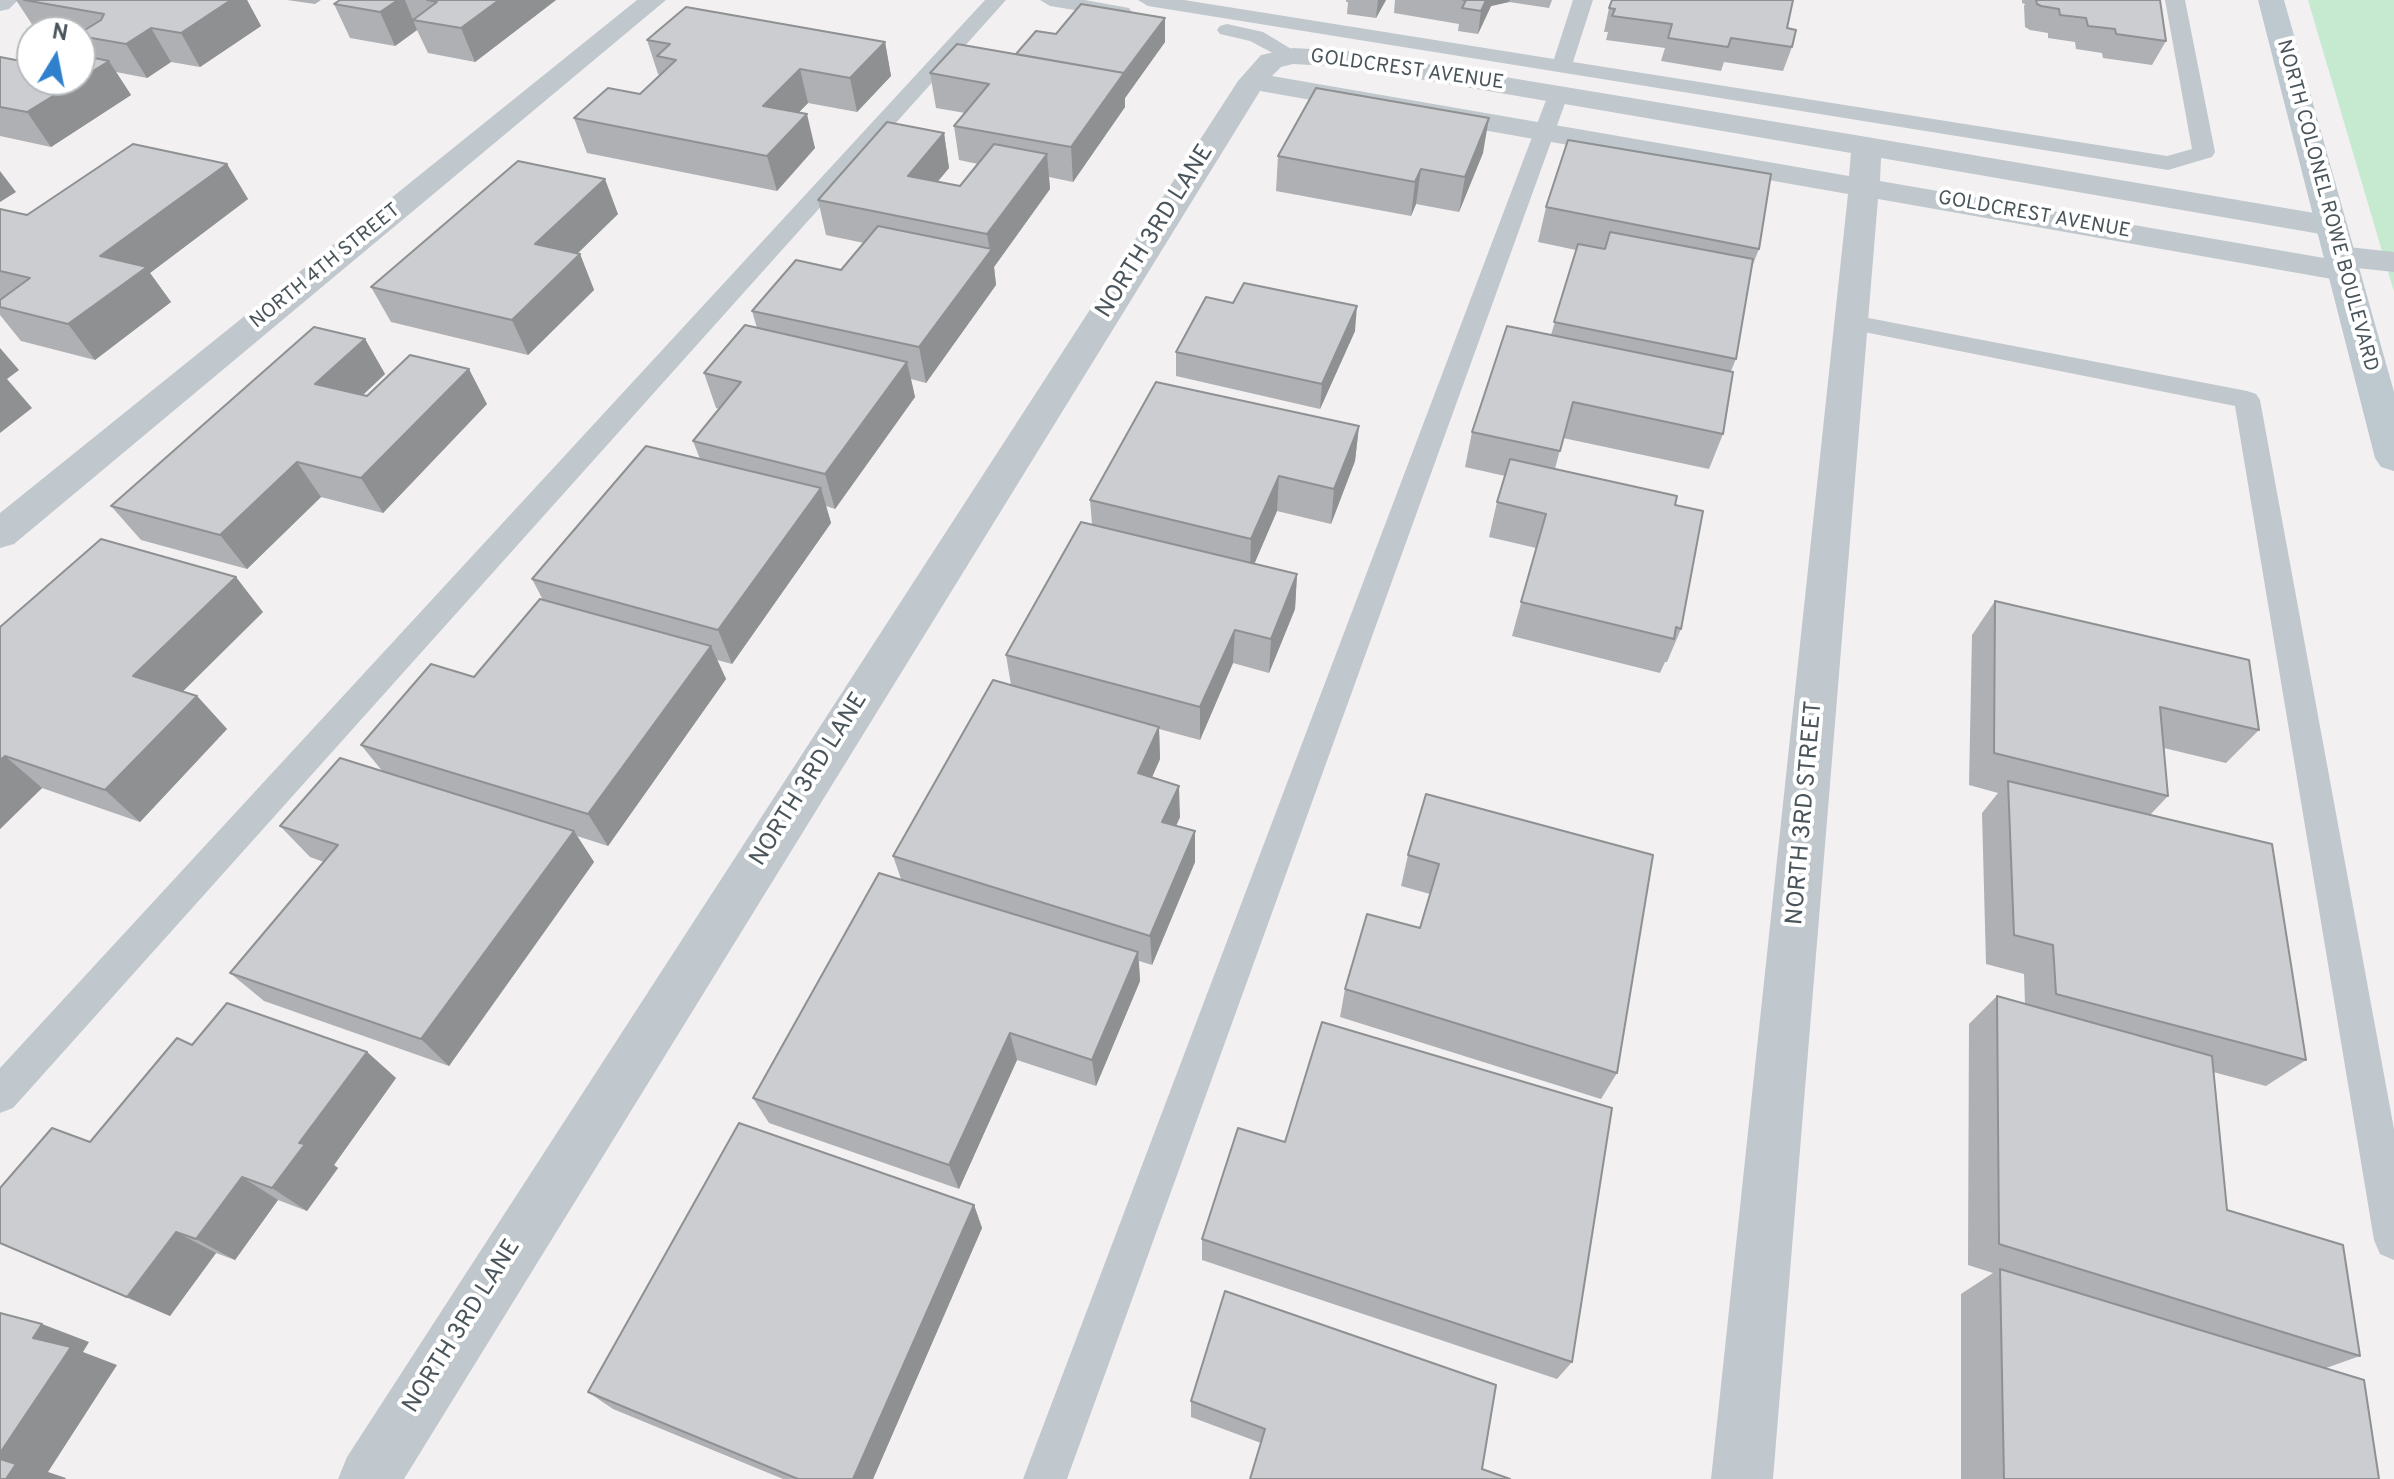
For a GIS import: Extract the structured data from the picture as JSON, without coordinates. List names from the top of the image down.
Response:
{
  "streets": {
    "main road": ["NORTH COLONEL ROWE BOULEVARD"],
    "street": [
      "GOLDCREST AVENUE",
      "NORTH 3RD LANE",
      "NORTH 4TH STREET",
      "NORTH 3RD STREET"
    ]
  },
  "crossings": [
    ["GOLDCREST AVENUE", "NORTH COLONEL ROWE BOULEVARD"],
    ["GOLDCREST AVENUE", "NORTH 3RD LANE"],
    ["GOLDCREST AVENUE", "NORTH 3RD STREET"]
  ],
  "north": "top"
}
